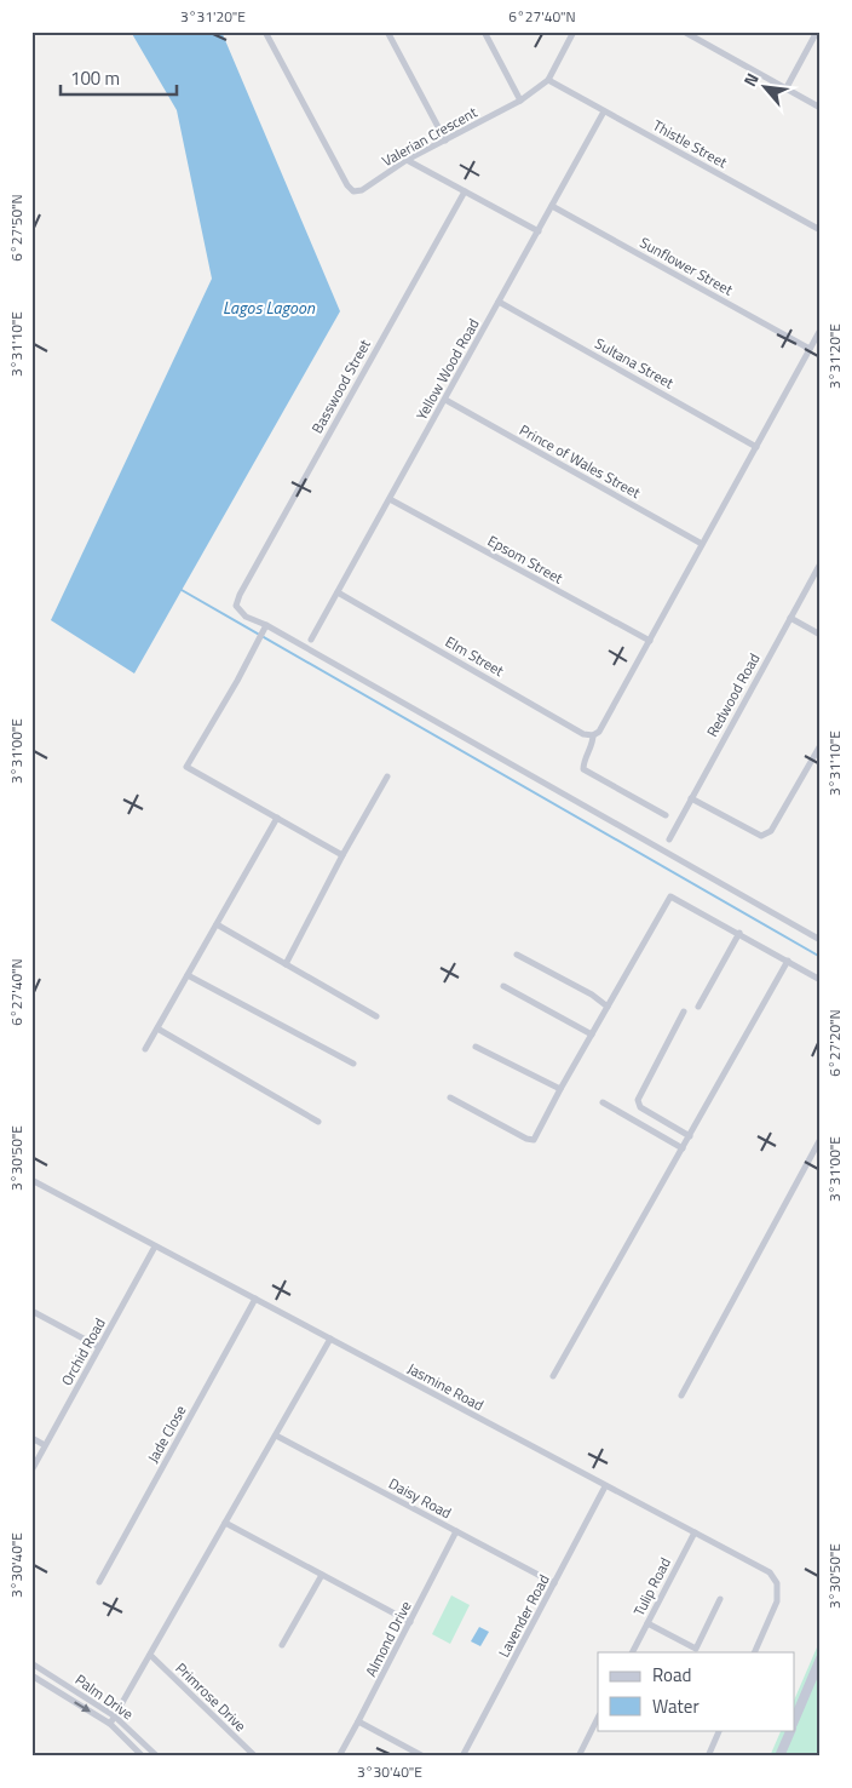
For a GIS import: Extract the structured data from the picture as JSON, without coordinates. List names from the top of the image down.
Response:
{
  "streets": {
    "street": [
      "Valerian Crescent",
      "Thistle Street",
      "Sunflower Street",
      "Sultana Street",
      "Yellow Wood Road",
      "Basswood Street",
      "Prince of Wales Street",
      "Epsom Street",
      "Elm Street",
      "Redwood Road",
      "Orchid Road",
      "Jasmine Road",
      "Jade Close",
      "Daisy Road",
      "Tulip Road",
      "Lavender Road",
      "Almond Drive",
      "Palm Drive",
      "Primrose Drive"
    ]
  },
  "crossings": [
    ["Valerian Crescent", "Thistle Street"],
    ["Thistle Street", "Yellow Wood Road"],
    ["Sunflower Street", "Yellow Wood Road"],
    ["Sultana Street", "Yellow Wood Road"],
    ["Yellow Wood Road", "Prince of Wales Street"],
    ["Yellow Wood Road", "Epsom Street"],
    ["Yellow Wood Road", "Elm Street"],
    ["Orchid Road", "Jasmine Road"],
    ["Jasmine Road", "Jade Close"],
    ["Jasmine Road", "Tulip Road"],
    ["Jasmine Road", "Lavender Road"],
    ["Daisy Road", "Lavender Road"],
    ["Daisy Road", "Almond Drive"]
  ],
  "water": ["Lagos Lagoon"],
  "legend": ["Road", "Water"],
  "scale_bar": "100 m",
  "north": "top left",
  "coordinates": [
    "3°31'20\"E",
    "6°27'40\"N",
    "6°27'50\"N",
    "3°31'10\"E",
    "3°31'00\"E",
    "6°27'20\"N",
    "3°30'50\"E",
    "3°30'40\"E"
  ]
}
